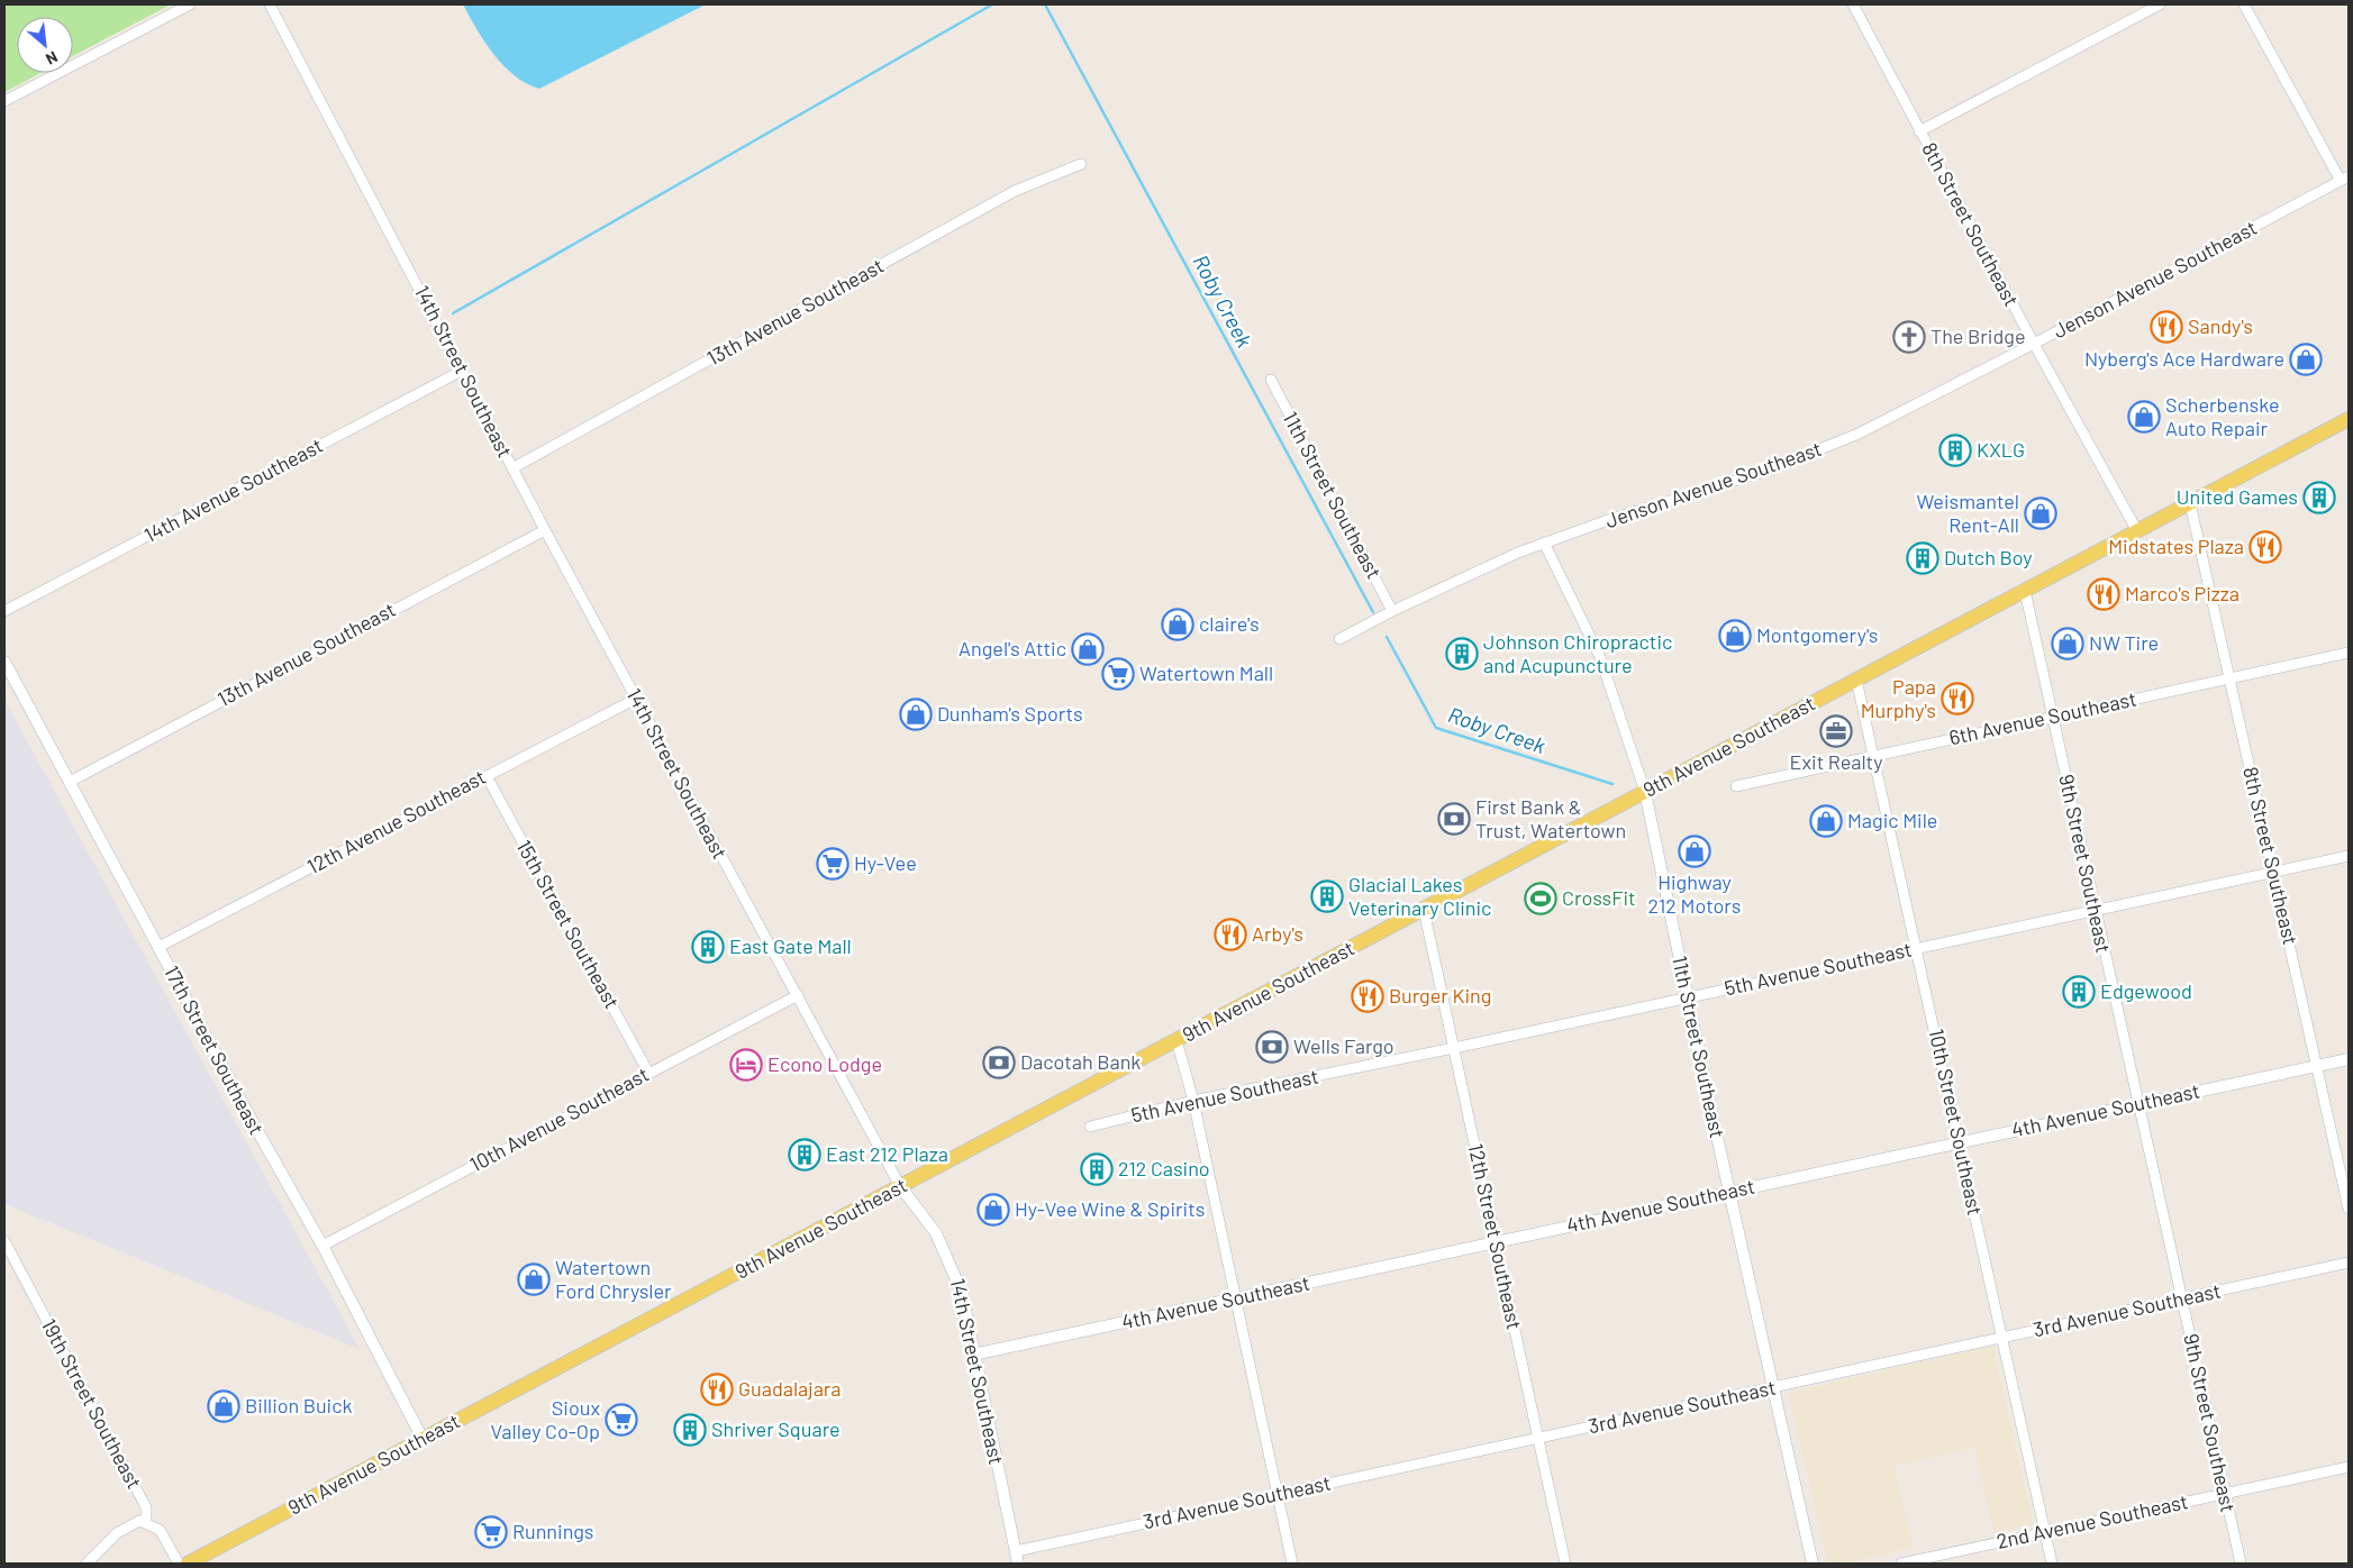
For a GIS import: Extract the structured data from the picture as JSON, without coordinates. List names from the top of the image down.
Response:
{
  "streets": {
    "main road": ["9th Avenue Southeast"],
    "street": [
      "8th Street Southeast",
      "Jenson Avenue Southeast",
      "13th Avenue Southeast",
      "14th Street Southeast",
      "14th Avenue Southeast",
      "11th Street Southeast",
      "6th Avenue Southeast",
      "12th Avenue Southeast",
      "9th Street Southeast",
      "15th Street Southeast",
      "5th Avenue Southeast",
      "17th Street Southeast",
      "4th Avenue Southeast",
      "10th Avenue Southeast",
      "10th Street Southeast",
      "12th Street Southeast",
      "3rd Avenue Southeast",
      "19th Street Southeast",
      "2nd Avenue Southeast"
    ]
  },
  "crossings": [
    ["8th Street Southeast", "Jenson Avenue Southeast"],
    ["8th Street Southeast", "6th Avenue Southeast"],
    ["8th Street Southeast", "9th Avenue Southeast"],
    ["8th Street Southeast", "5th Avenue Southeast"],
    ["8th Street Southeast", "4th Avenue Southeast"],
    ["Jenson Avenue Southeast", "11th Street Southeast"],
    ["13th Avenue Southeast", "14th Street Southeast"],
    ["13th Avenue Southeast", "17th Street Southeast"],
    ["14th Street Southeast", "14th Avenue Southeast"],
    ["14th Street Southeast", "9th Avenue Southeast"],
    ["14th Street Southeast", "12th Avenue Southeast"],
    ["14th Street Southeast", "4th Avenue Southeast"],
    ["14th Street Southeast", "10th Avenue Southeast"],
    ["14th Street Southeast", "3rd Avenue Southeast"],
    ["11th Street Southeast", "9th Avenue Southeast"],
    ["11th Street Southeast", "5th Avenue Southeast"],
    ["11th Street Southeast", "4th Avenue Southeast"],
    ["11th Street Southeast", "3rd Avenue Southeast"],
    ["6th Avenue Southeast", "9th Street Southeast"],
    ["6th Avenue Southeast", "10th Street Southeast"],
    ["9th Avenue Southeast", "9th Street Southeast"],
    ["9th Avenue Southeast", "17th Street Southeast"],
    ["9th Avenue Southeast", "10th Street Southeast"],
    ["9th Avenue Southeast", "12th Street Southeast"],
    ["12th Avenue Southeast", "15th Street Southeast"],
    ["12th Avenue Southeast", "17th Street Southeast"],
    ["9th Street Southeast", "5th Avenue Southeast"],
    ["9th Street Southeast", "4th Avenue Southeast"],
    ["9th Street Southeast", "3rd Avenue Southeast"],
    ["9th Street Southeast", "2nd Avenue Southeast"],
    ["15th Street Southeast", "10th Avenue Southeast"],
    ["5th Avenue Southeast", "10th Street Southeast"],
    ["5th Avenue Southeast", "12th Street Southeast"],
    ["17th Street Southeast", "10th Avenue Southeast"],
    ["4th Avenue Southeast", "10th Street Southeast"],
    ["4th Avenue Southeast", "12th Street Southeast"],
    ["10th Street Southeast", "3rd Avenue Southeast"],
    ["10th Street Southeast", "2nd Avenue Southeast"],
    ["12th Street Southeast", "3rd Avenue Southeast"]
  ],
  "water": ["Roby Creek"],
  "places": {
    "restaurant": [
      "Sandy's",
      "Midstates Plaza",
      "Marco's Pizza",
      "Papa Murphy's",
      "Arby's",
      "Burger King",
      "Guadalajara"
    ],
    "church": ["The Bridge"],
    "shop": [
      "Nyberg's Ace Hardware",
      "Scherbenske Auto Repair",
      "Weismantel Rent-All",
      "claire's",
      "Montgomery's",
      "NW Tire",
      "Angel's Attic",
      "Dunham's Sports",
      "Magic Mile",
      "Highway 212 Motors",
      "Hy-Vee Wine & Spirits",
      "Watertown Ford Chrysler",
      "Billion Buick"
    ],
    "building": [
      "KXLG",
      "United Games",
      "Dutch Boy",
      "Johnson Chiropractic and Acupuncture",
      "Glacial Lakes Veterinary Clinic",
      "East Gate Mall",
      "Edgewood",
      "East 212 Plaza",
      "212 Casino",
      "Shriver Square"
    ],
    "supermarket": [
      "Watertown Mall",
      "Hy-Vee",
      "Sioux Valley Co-Op",
      "Runnings"
    ],
    "office": ["Exit Realty"],
    "bank": ["First Bank & Trust, Watertown", "Wells Fargo", "Dacotah Bank"],
    "sports": ["CrossFit"],
    "hotel": ["Econo Lodge"]
  },
  "north": "bottom right"
}
